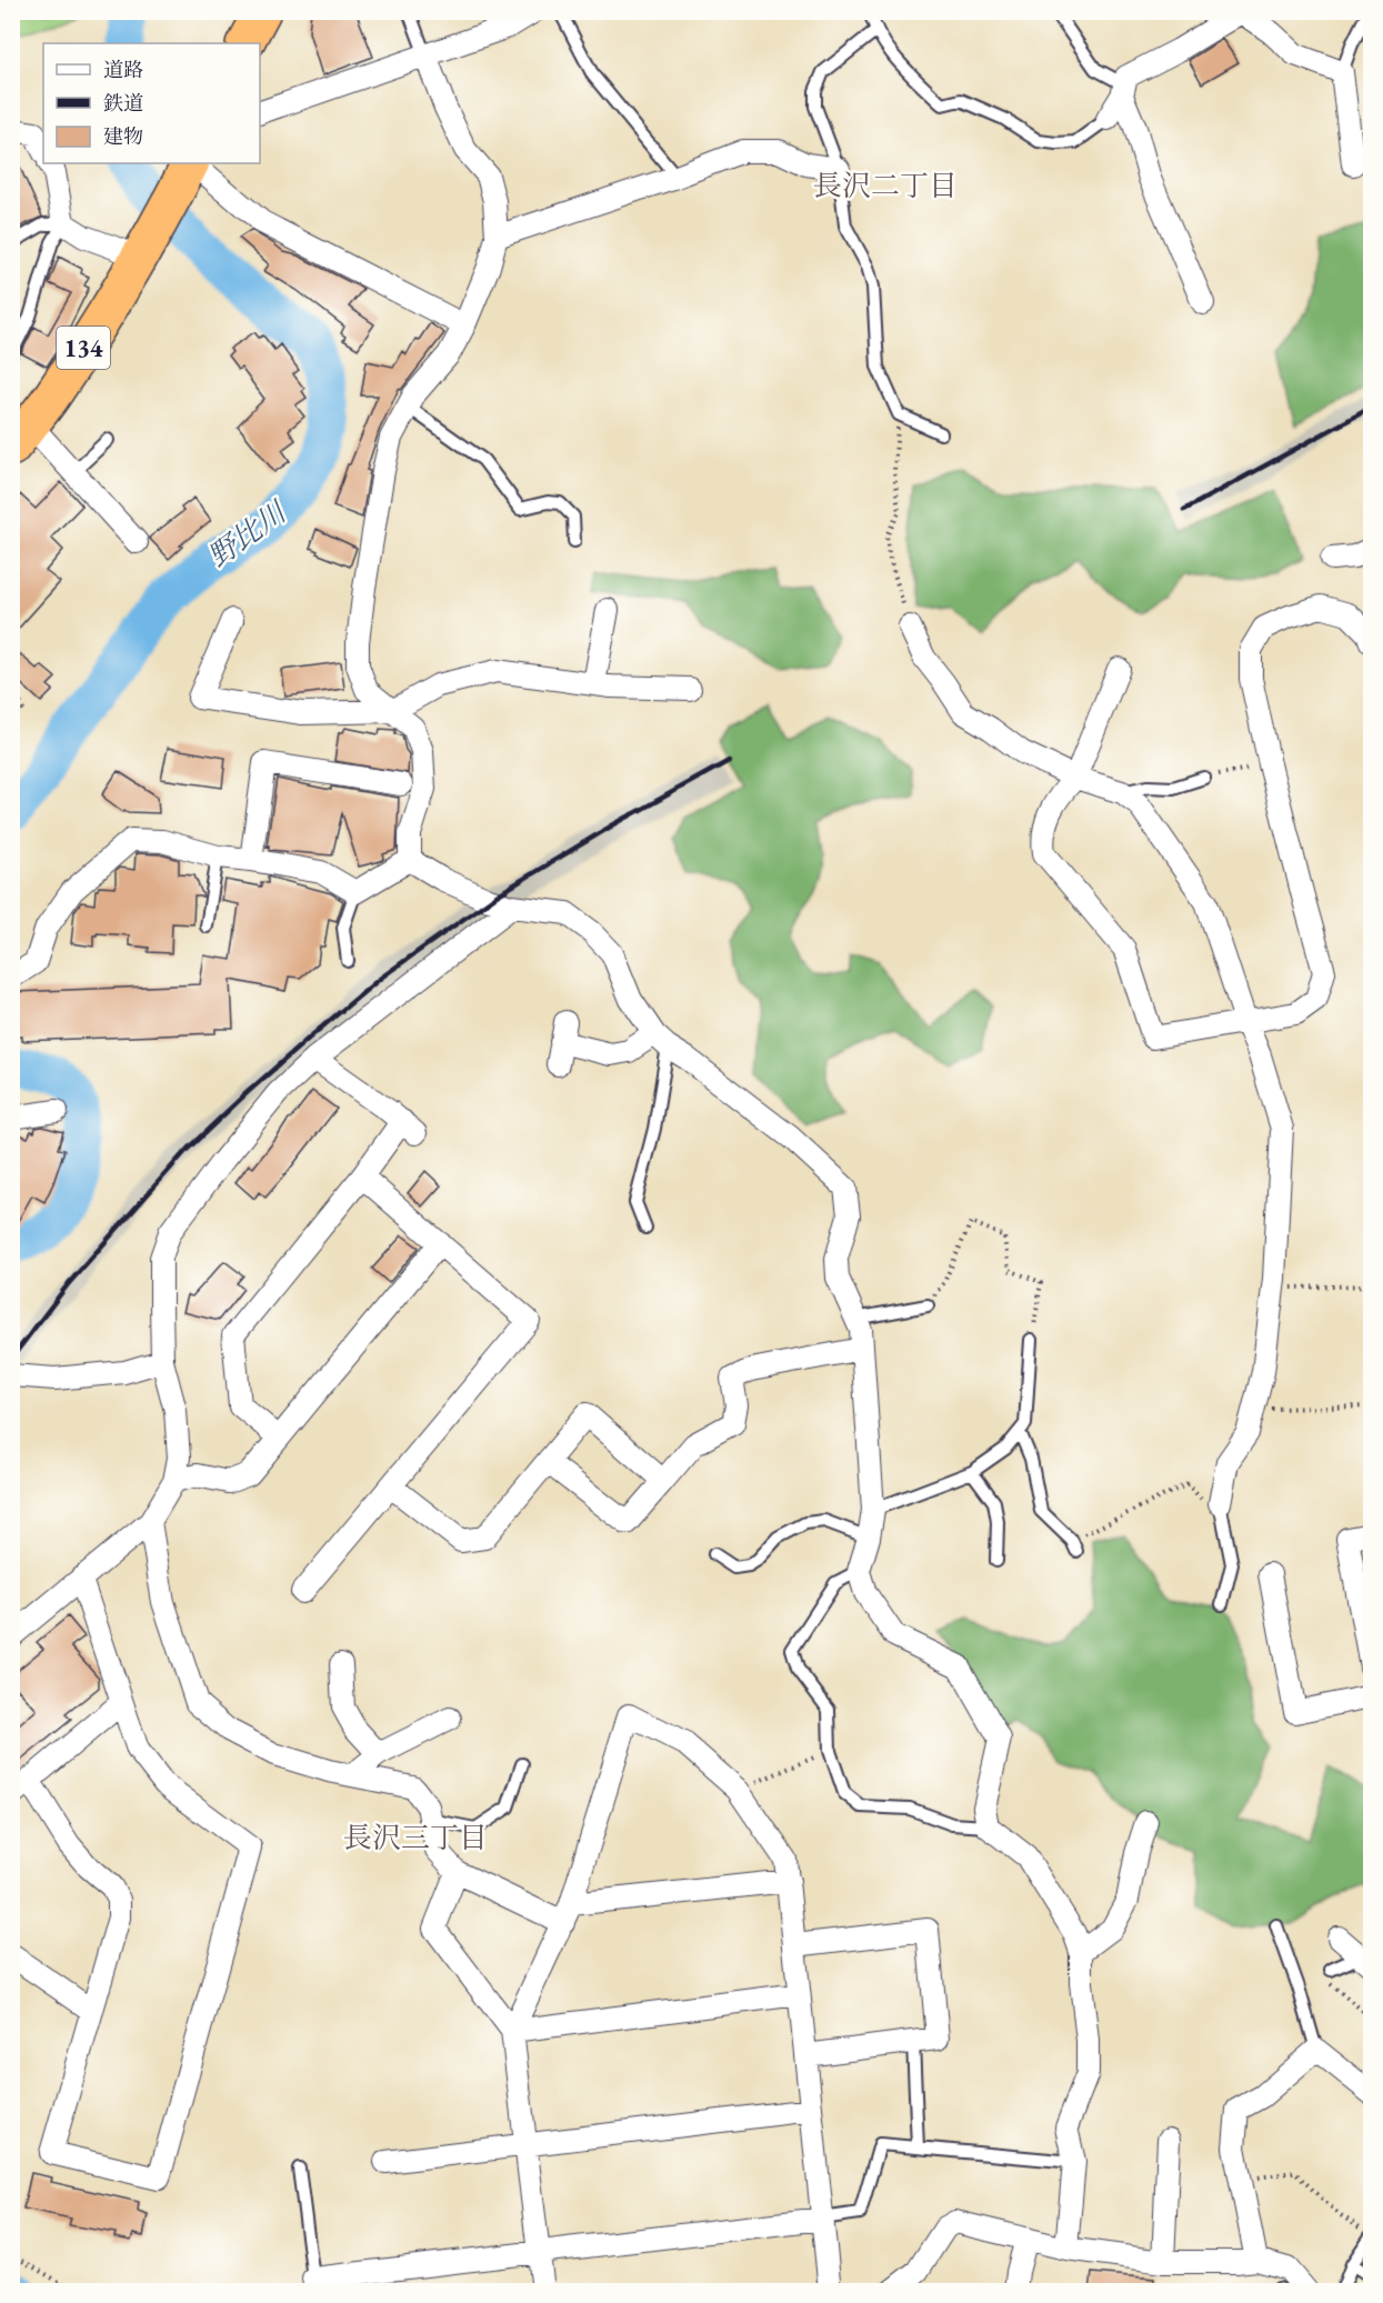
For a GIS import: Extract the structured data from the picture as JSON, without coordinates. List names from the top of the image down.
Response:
{
  "streets": {
    "highway": ["134"]
  },
  "districts": ["長沢二丁目", "長沢三丁目"],
  "water": ["野比川"],
  "legend": ["道路", "鉄道", "建物"]
}
